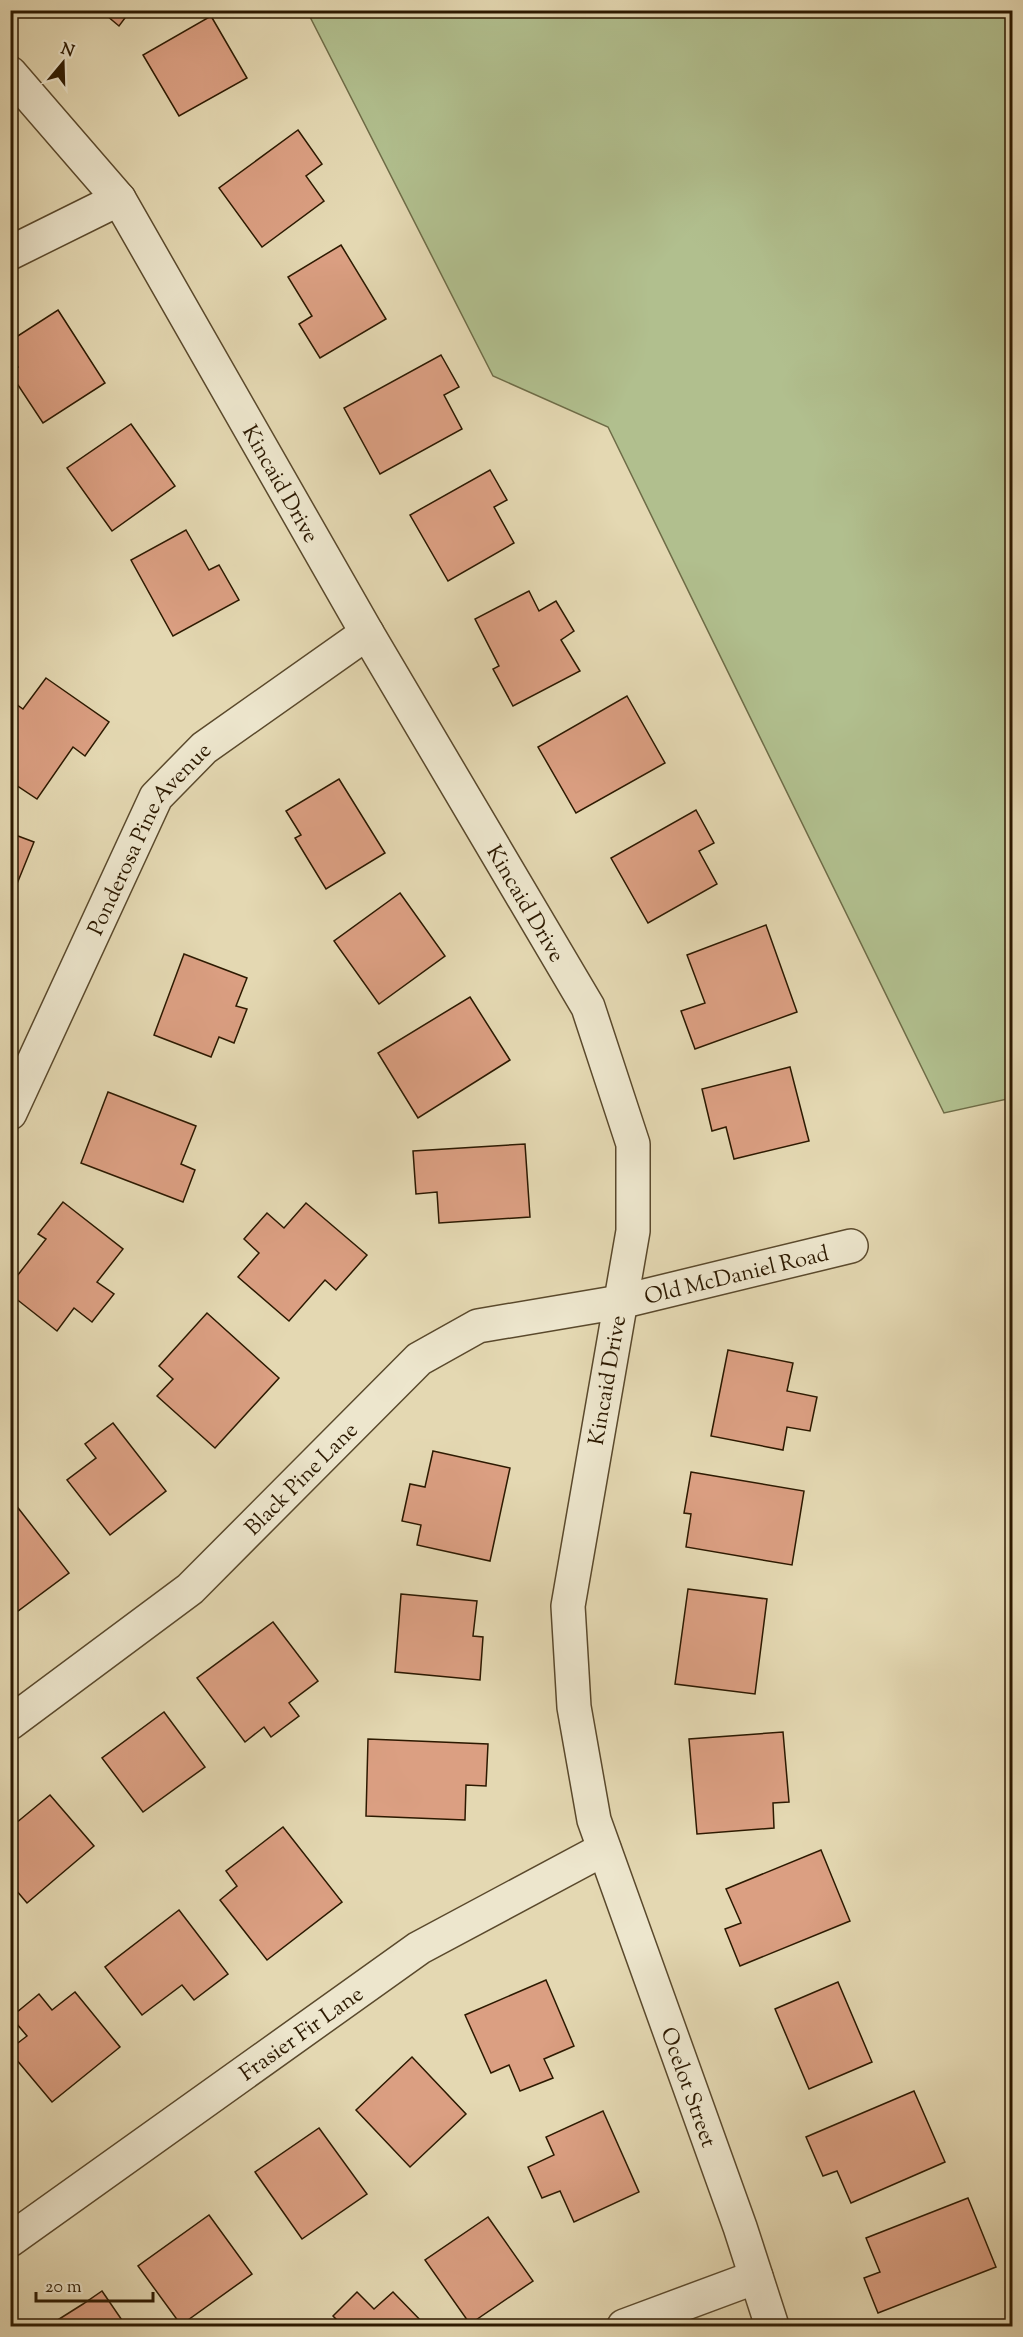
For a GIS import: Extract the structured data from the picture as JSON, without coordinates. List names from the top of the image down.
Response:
{
  "streets": {
    "street": [
      "Kincaid Drive",
      "Ponderosa Pine Avenue",
      "Old McDaniel Road",
      "Black Pine Lane",
      "Frasier Fir Lane",
      "Ocelot Street"
    ]
  },
  "crossings": [
    ["Kincaid Drive", "Ponderosa Pine Avenue"],
    ["Kincaid Drive", "Old McDaniel Road"],
    ["Kincaid Drive", "Black Pine Lane"],
    ["Kincaid Drive", "Frasier Fir Lane"],
    ["Kincaid Drive", "Ocelot Street"],
    ["Old McDaniel Road", "Black Pine Lane"],
    ["Frasier Fir Lane", "Ocelot Street"]
  ],
  "scale_bar": "20 m",
  "north": "top"
}
